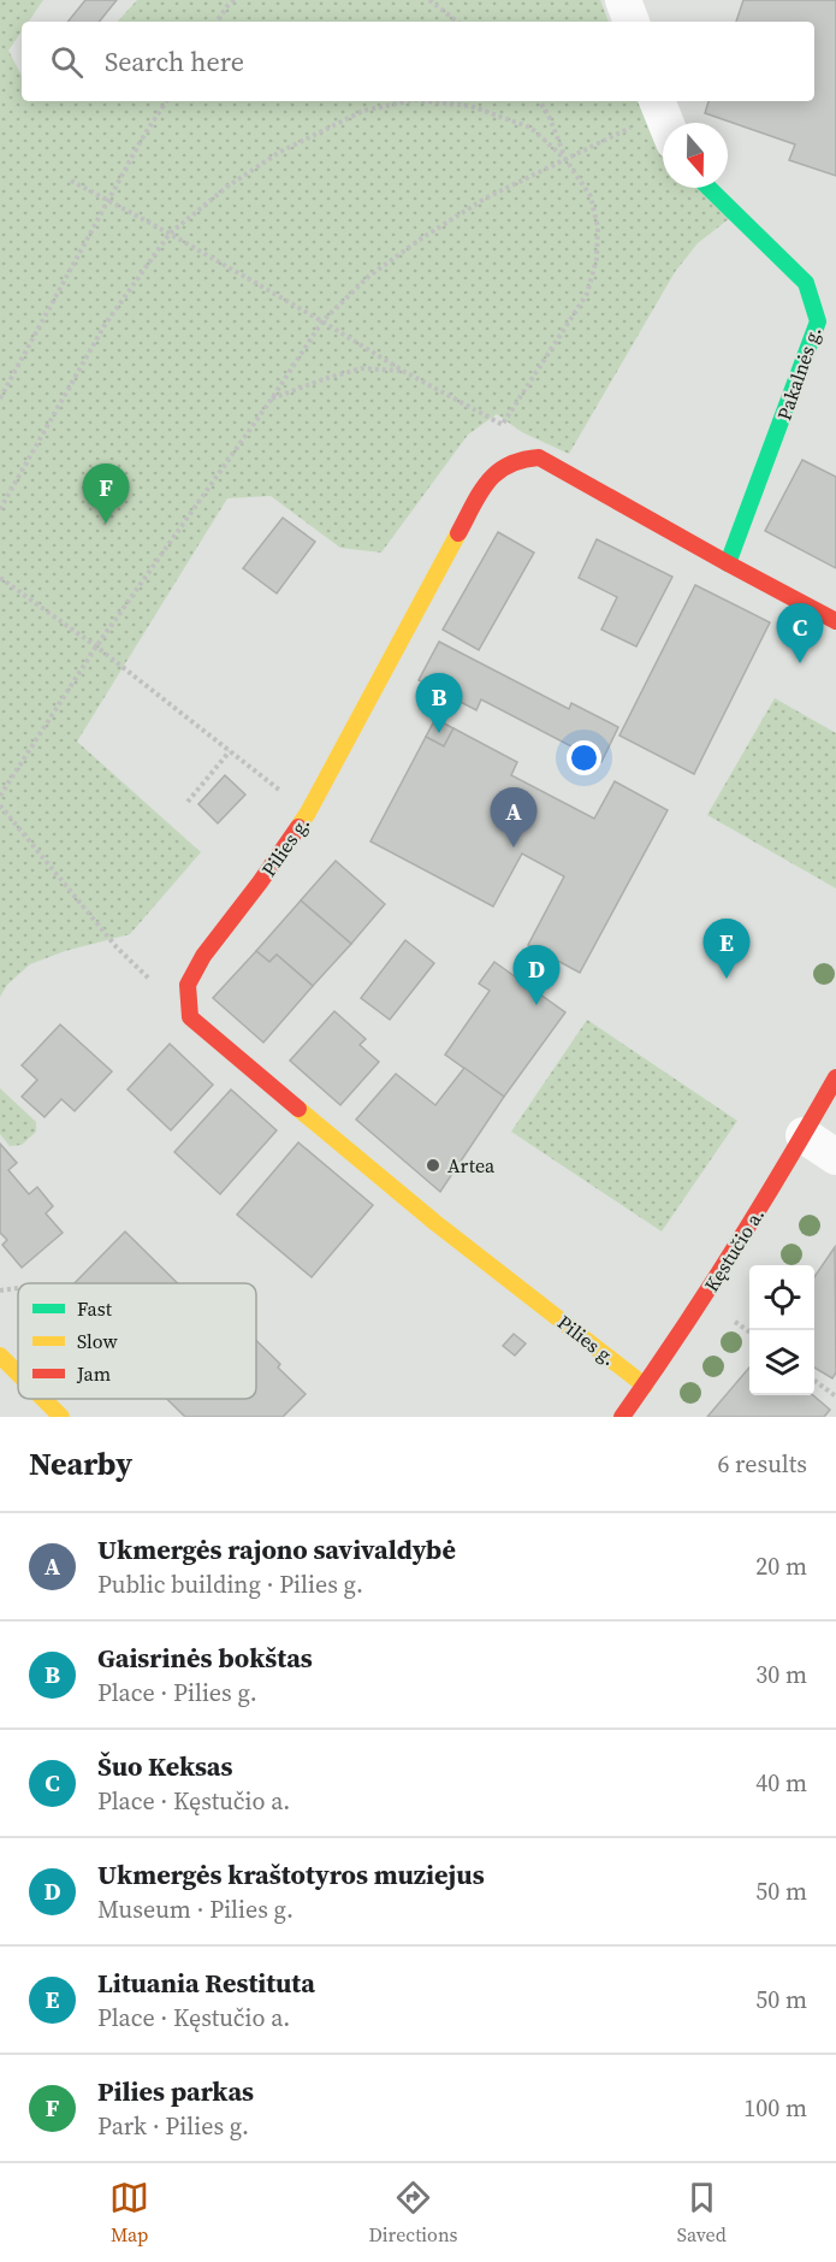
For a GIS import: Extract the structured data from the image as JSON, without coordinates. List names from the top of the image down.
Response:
{
  "streets": {
    "street": ["Pakalnės g.", "Pilies g.", "Kęstučio a."]
  },
  "crossings": [
    ["Pilies g.", "Kęstučio a."]
  ],
  "places": ["Artea"],
  "legend": ["Fast", "Slow", "Jam"],
  "north": "bottom",
  "page": {
    "search": "Search here",
    "pins": [
      "F",
      "C",
      "B",
      "A",
      "E",
      "D"
    ],
    "heading": ["Nearby", "6 results"],
    "list": [
      {
        "mark": "A",
        "name": "Ukmergės rajono savivaldybė",
        "note": "Public building · Pilies g.",
        "value": "20 m"
      },
      {
        "mark": "B",
        "name": "Gaisrinės bokštas",
        "note": "Place · Pilies g.",
        "value": "30 m"
      },
      {
        "mark": "C",
        "name": "Šuo Keksas",
        "note": "Place · Kęstučio a.",
        "value": "40 m"
      },
      {
        "mark": "D",
        "name": "Ukmergės kraštotyros muziejus",
        "note": "Museum · Pilies g.",
        "value": "50 m"
      },
      {
        "mark": "E",
        "name": "Lituania Restituta",
        "note": "Place · Kęstučio a.",
        "value": "50 m"
      },
      {
        "mark": "F",
        "name": "Pilies parkas",
        "note": "Park · Pilies g.",
        "value": "100 m"
      }
    ],
    "nav": ["Map", "Directions", "Saved"]
  }
}
